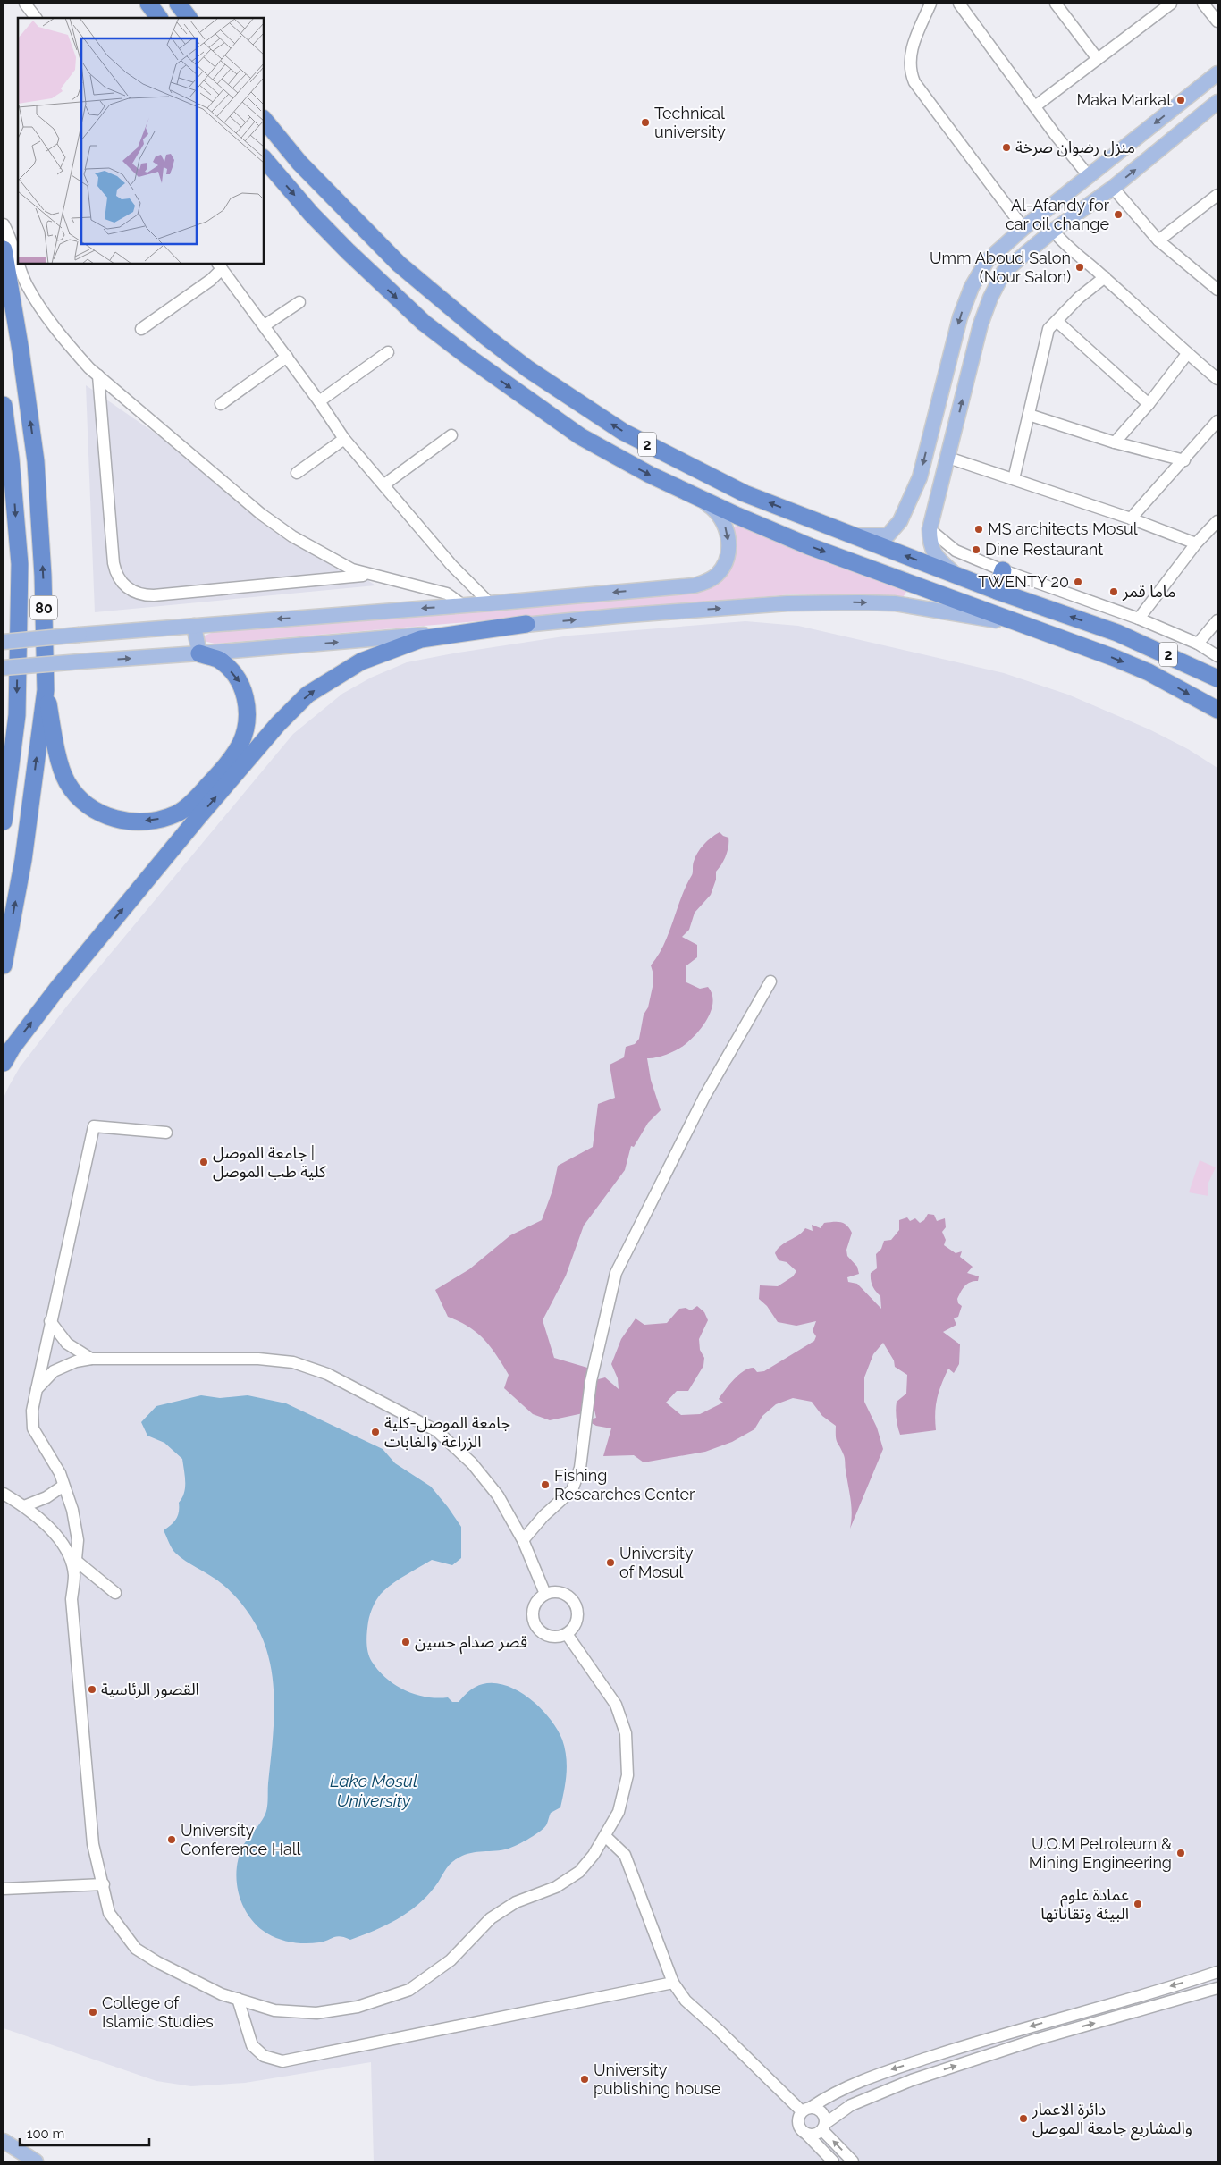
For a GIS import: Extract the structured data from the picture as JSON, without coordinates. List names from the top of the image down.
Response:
{
  "streets": {
    "highway": ["2", "80"]
  },
  "water": ["Lake Mosul University"],
  "places": [
    "Maka Markat",
    "Technical university",
    "منزل رضوان صرخة",
    "Al-Afandy for car oil change",
    "Umm Aboud Salon (Nour Salon)",
    "MS architects Mosul",
    "Dine Restaurant",
    "TWENTY 20",
    "ماما قمر",
    "جامعة الموصل | كلية طب الموصل",
    "جامعة الموصل-كلية الزراعة والغابات",
    "Fishing Researches Center",
    "University of Mosul",
    "قصر صدام حسين",
    "القصور الرئاسية",
    "University Conference Hall",
    "U.O.M Petroleum & Mining Engineering",
    "عمادة علوم البيئة وتقاناتها",
    "College of Islamic Studies",
    "University publishing house",
    "دائرة الاعمار والمشاريع جامعة الموصل"
  ],
  "scale_bar": "100 m"
}
